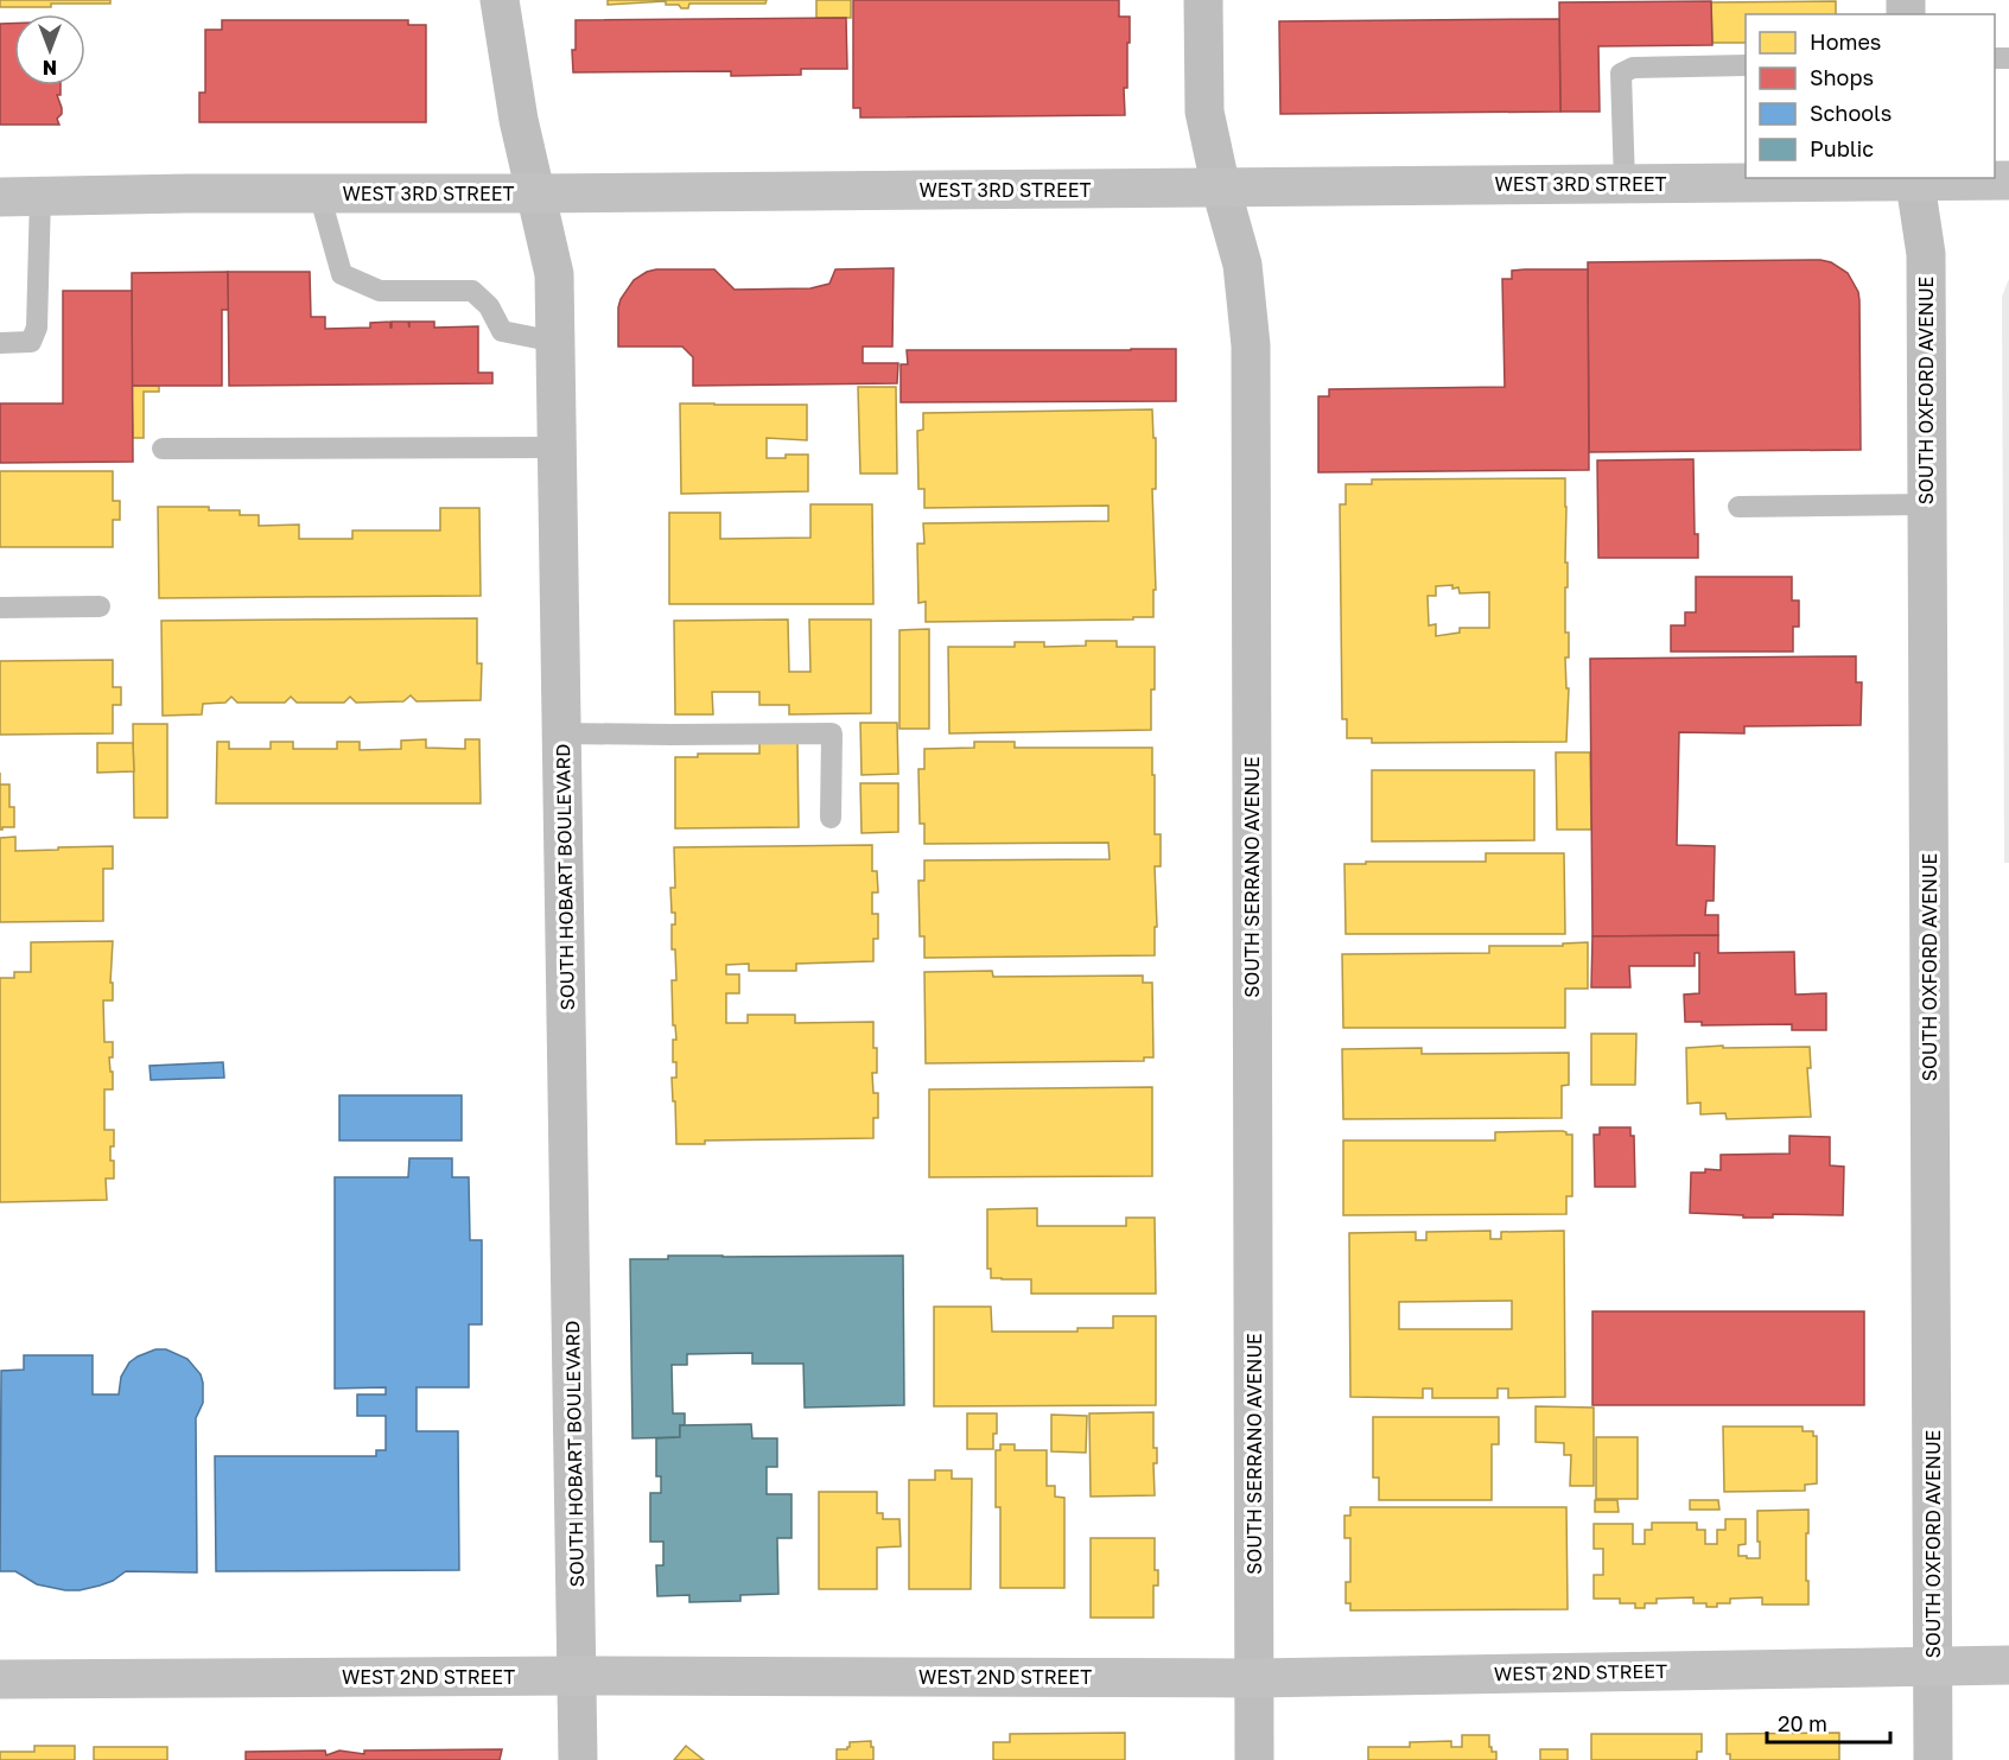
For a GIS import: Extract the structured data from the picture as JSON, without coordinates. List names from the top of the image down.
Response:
{
  "streets": {
    "main road": ["WEST 3RD STREET", "WEST 2ND STREET"],
    "street": ["SOUTH OXFORD AVENUE", "SOUTH HOBART BOULEVARD", "SOUTH SERRANO AVENUE"]
  },
  "crossings": [
    ["WEST 3RD STREET", "SOUTH OXFORD AVENUE"],
    ["WEST 3RD STREET", "SOUTH HOBART BOULEVARD"],
    ["WEST 3RD STREET", "SOUTH SERRANO AVENUE"],
    ["SOUTH OXFORD AVENUE", "WEST 2ND STREET"],
    ["SOUTH HOBART BOULEVARD", "WEST 2ND STREET"],
    ["SOUTH SERRANO AVENUE", "WEST 2ND STREET"]
  ],
  "legend": [
    "Homes",
    "Shops",
    "Schools",
    "Public"
  ],
  "scale_bar": "20 m",
  "north": "bottom"
}
